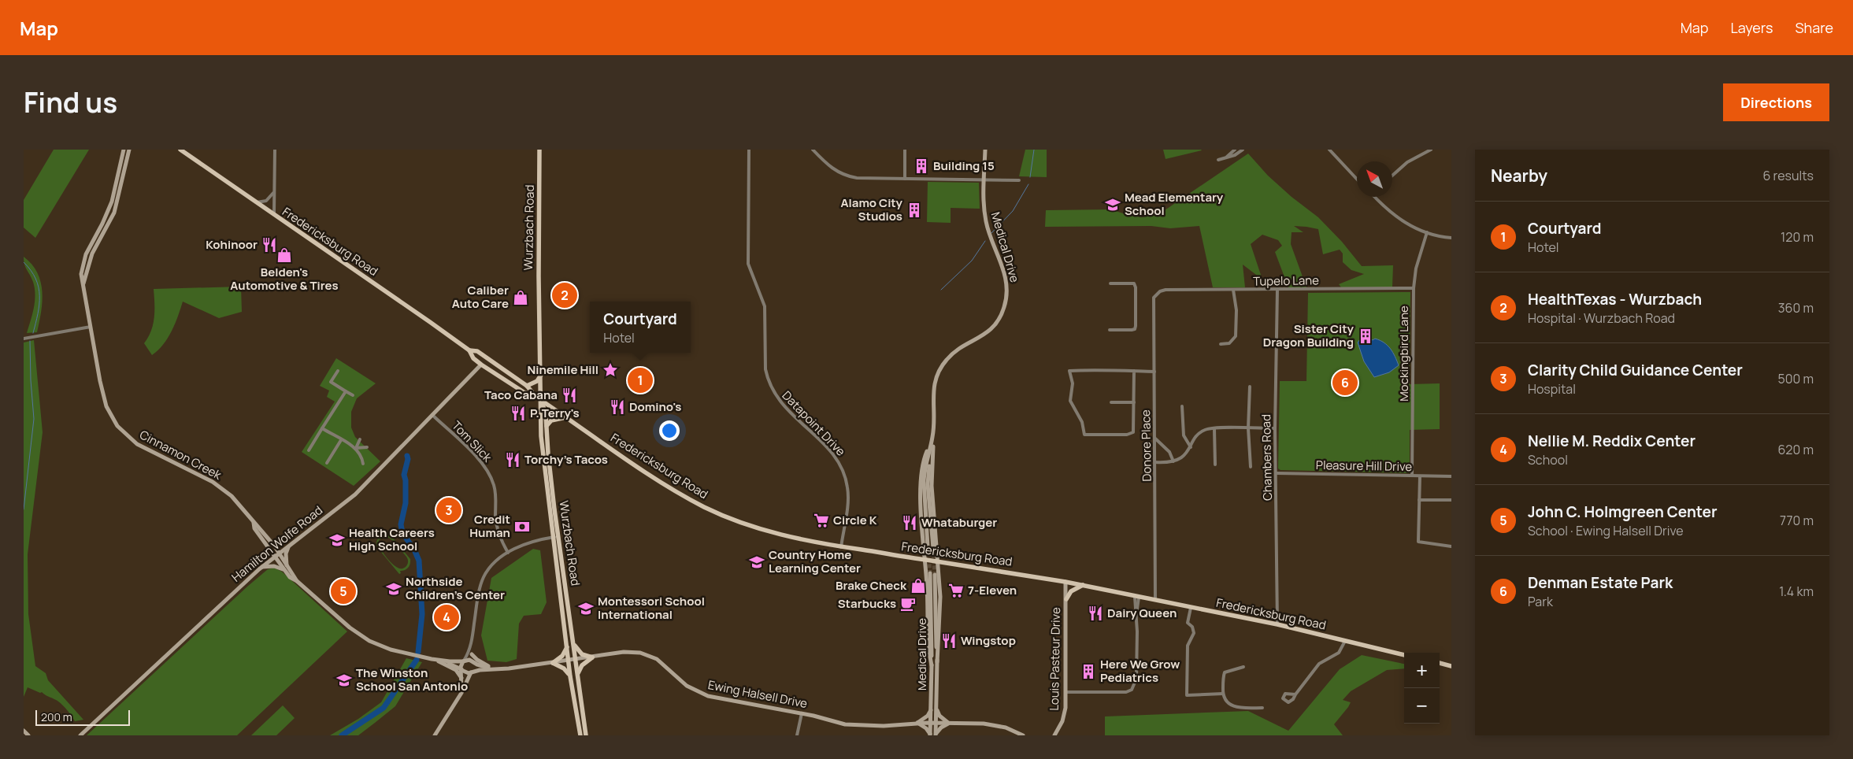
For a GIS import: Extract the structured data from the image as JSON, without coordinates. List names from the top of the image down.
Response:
{
  "streets": {
    "main road": ["Wurzbach Road", "Fredericksburg Road"],
    "street": [
      "Medical Drive",
      "Tupelo Lane",
      "Mockingbird Lane",
      "Datapoint Drive",
      "Tom Slick",
      "Donore Place",
      "Cinnamon Creek",
      "Chambers Road",
      "Pleasure Hill Drive",
      "Hamilton Wolfe Road",
      "Louis Pasteur Drive",
      "Ewing Halsell Drive"
    ]
  },
  "crossings": [
    ["Wurzbach Road", "Fredericksburg Road"],
    ["Wurzbach Road", "Ewing Halsell Drive"],
    ["Fredericksburg Road", "Datapoint Drive"],
    ["Fredericksburg Road", "Donore Place"],
    ["Fredericksburg Road", "Chambers Road"],
    ["Fredericksburg Road", "Hamilton Wolfe Road"],
    ["Fredericksburg Road", "Louis Pasteur Drive"],
    ["Medical Drive", "Ewing Halsell Drive"],
    ["Tupelo Lane", "Mockingbird Lane"],
    ["Tupelo Lane", "Donore Place"],
    ["Tupelo Lane", "Chambers Road"],
    ["Mockingbird Lane", "Pleasure Hill Drive"],
    ["Tom Slick", "Hamilton Wolfe Road"],
    ["Cinnamon Creek", "Hamilton Wolfe Road"],
    ["Cinnamon Creek", "Ewing Halsell Drive"],
    ["Chambers Road", "Pleasure Hill Drive"],
    ["Hamilton Wolfe Road", "Ewing Halsell Drive"]
  ],
  "places": {
    "building": [
      "Building 15",
      "Alamo City Studios",
      "Sister City Dragon Building",
      "Here We Grow Pediatrics"
    ],
    "school or university": [
      "Mead Elementary School",
      "Health Careers High School",
      "Country Home Learning Center",
      "Northside Children's Center",
      "Montessori School International",
      "The Winston School San Antonio"
    ],
    "restaurant": [
      "Kohinoor",
      "Taco Cabana",
      "Domino's",
      "P. Terry's",
      "Torchy’s Tacos",
      "Whataburger",
      "Dairy Queen",
      "Wingstop"
    ],
    "shop": ["Belden's Automotive & Tires", "Caliber Auto Care", "Brake Check"],
    "place": ["Ninemile Hill"],
    "supermarket": ["Circle K", "7-Eleven"],
    "bank": ["Credit Human"],
    "cafe": ["Starbucks"]
  },
  "scale_bar": "200 m",
  "north": "top left",
  "page": {
    "header": "Map",
    "nav": ["Map", "Layers", "Share"],
    "title": "Find us",
    "buttons": "Directions",
    "heading": ["Nearby", "6 results"],
    "list": [
      {
        "mark": "1",
        "name": "Courtyard",
        "note": "Hotel",
        "value": "120 m"
      },
      {
        "mark": "2",
        "name": "HealthTexas - Wurzbach",
        "note": "Hospital · Wurzbach Road",
        "value": "360 m"
      },
      {
        "mark": "3",
        "name": "Clarity Child Guidance Center",
        "note": "Hospital",
        "value": "500 m"
      },
      {
        "mark": "4",
        "name": "Nellie M. Reddix Center",
        "note": "School",
        "value": "620 m"
      },
      {
        "mark": "5",
        "name": "John C. Holmgreen Center",
        "note": "School · Ewing Halsell Drive",
        "value": "770 m"
      },
      {
        "mark": "6",
        "name": "Denman Estate Park",
        "note": "Park",
        "value": "1.4 km"
      }
    ],
    "pins": [
      "2",
      "1",
      "6",
      "3",
      "5",
      "4"
    ],
    "popup": ["Courtyard", "Hotel"],
    "map_buttons": ["+", "−"],
    "scale": "200 m"
  }
}
